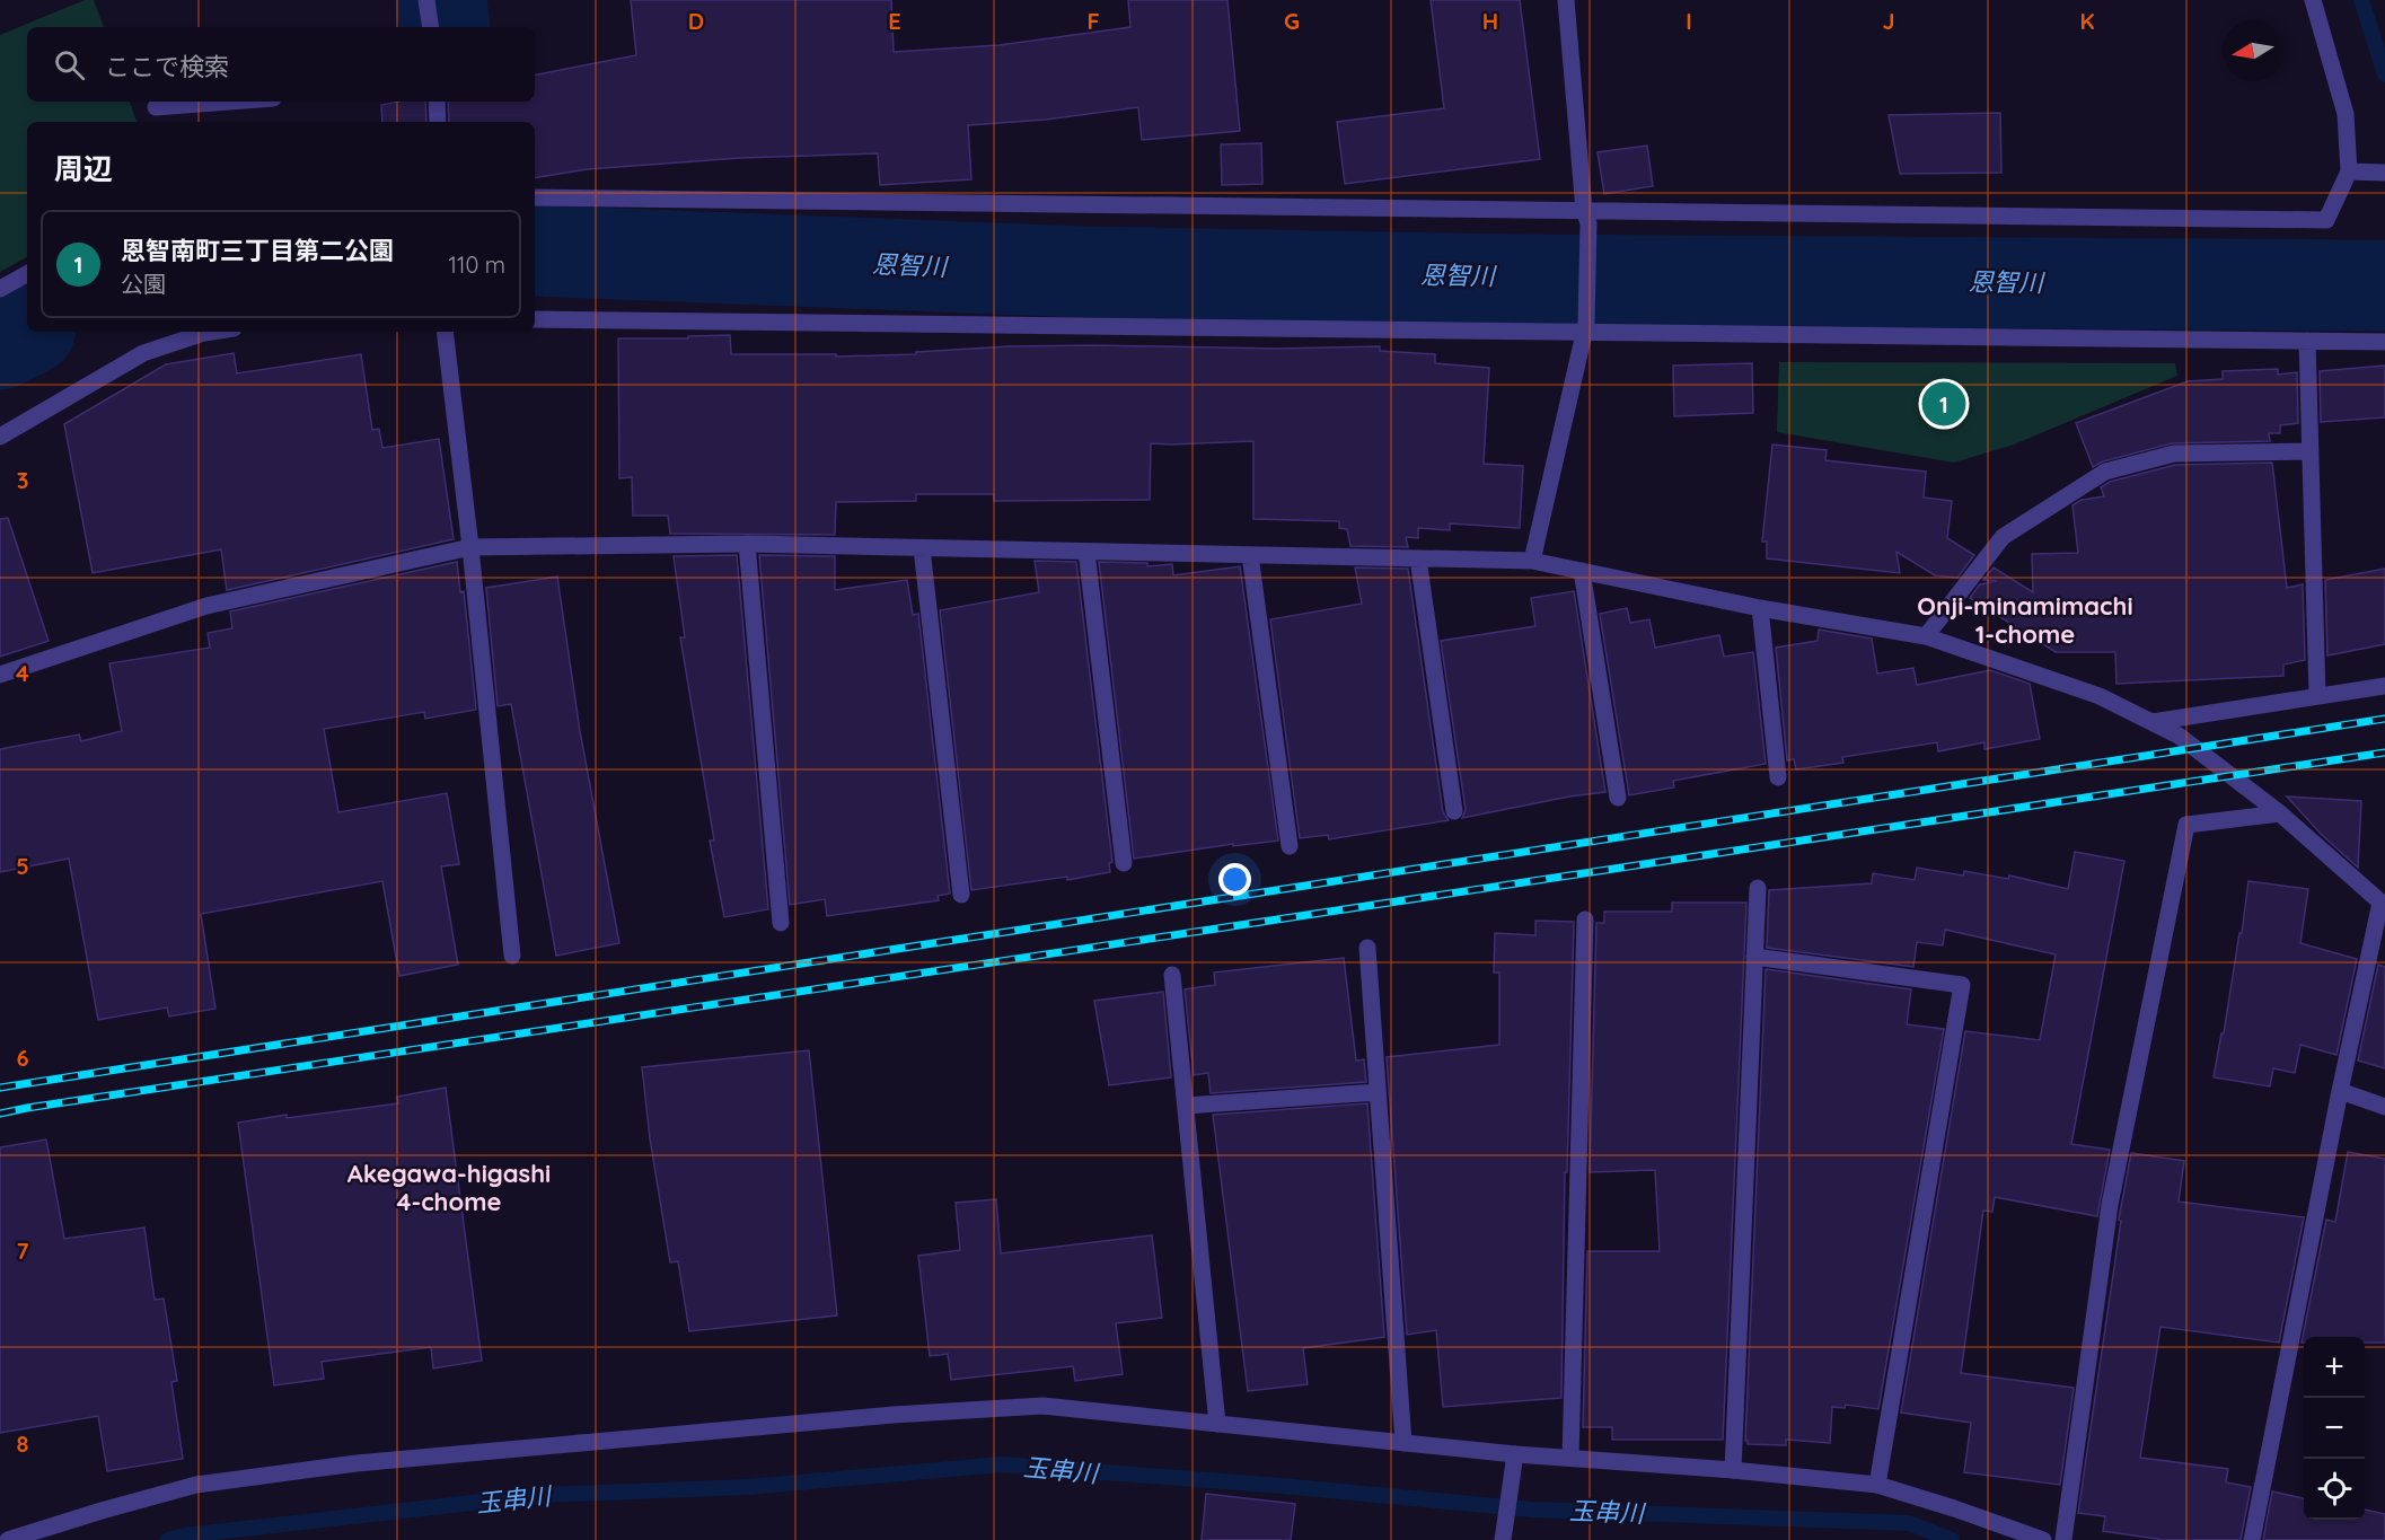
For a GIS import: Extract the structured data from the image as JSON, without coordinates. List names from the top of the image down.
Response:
{
  "districts": ["Onji-minamimachi 1-chome", "Akegawa-higashi 4-chome"],
  "water": ["恩智川", "玉串川"],
  "north": "left",
  "page": {
    "search": "ここで検索",
    "heading": "周辺",
    "list": [
      {
        "mark": "1",
        "name": "恩智南町三丁目第二公園",
        "note": "公園",
        "value": "110 m"
      }
    ],
    "pins": "1",
    "map_buttons": ["+", "−"]
  },
  "grid": {
    "columns": [
      "D",
      "E",
      "F",
      "G",
      "H",
      "I",
      "J",
      "K"
    ],
    "rows": [
      "3",
      "4",
      "5",
      "6",
      "7",
      "8"
    ]
  }
}
